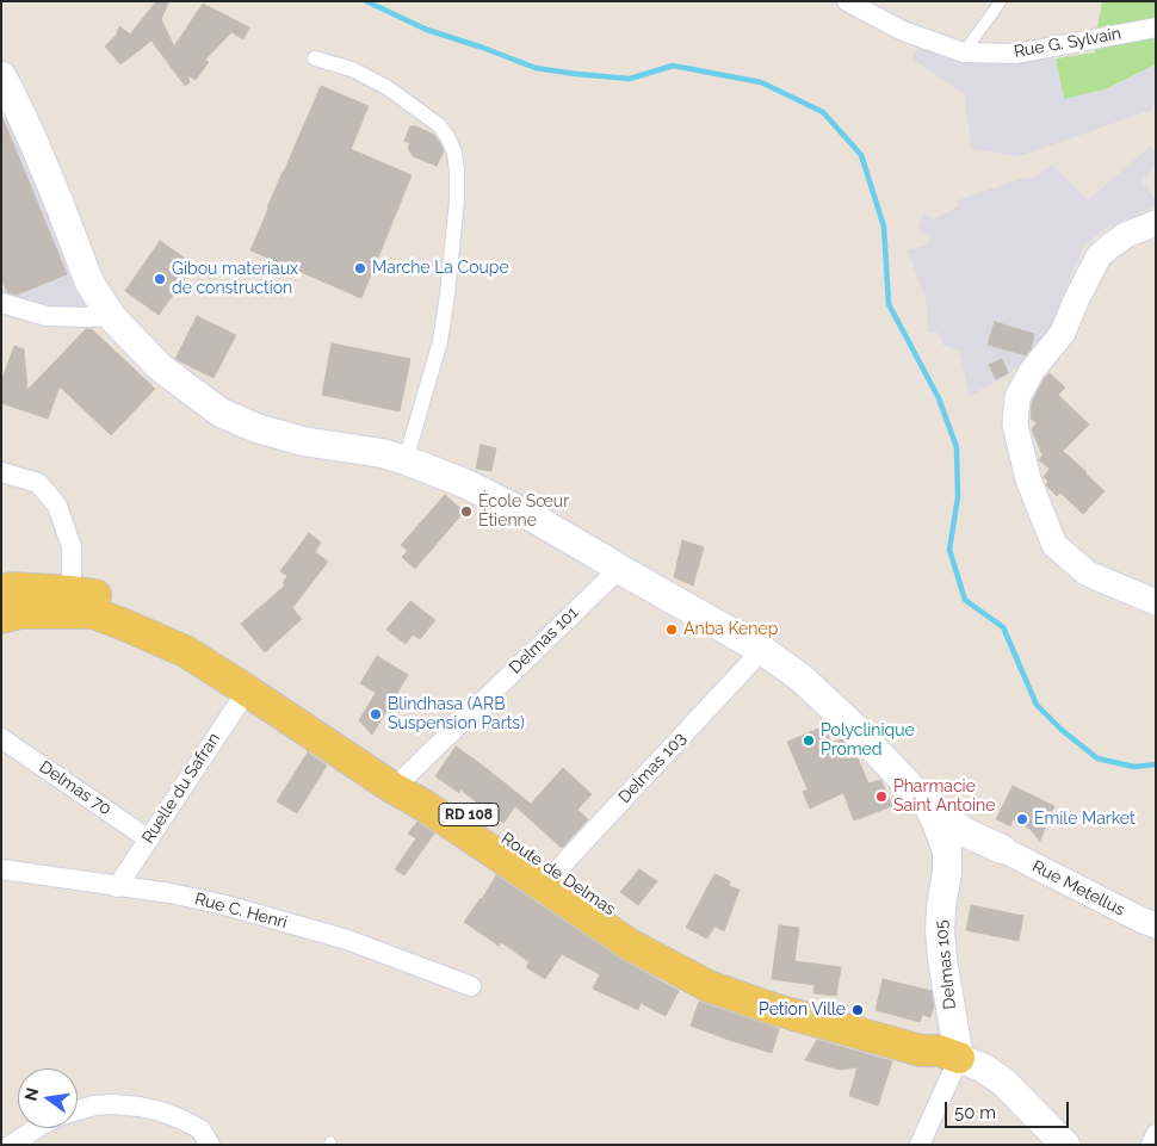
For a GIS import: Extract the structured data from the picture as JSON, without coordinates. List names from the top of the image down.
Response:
{
  "streets": {
    "main road": ["RD 108", "Route de Delmas", "Delmas 105"],
    "street": [
      "Rue G. Sylvain",
      "Delmas 101",
      "Delmas 103",
      "Delmas 70",
      "Ruelle du Safran",
      "Rue Metellus",
      "Rue C. Henri"
    ]
  },
  "crossings": [
    ["Delmas 101", "Route de Delmas"],
    ["Delmas 103", "Route de Delmas"],
    ["Delmas 70", "Ruelle du Safran"],
    ["Ruelle du Safran", "Route de Delmas"],
    ["Ruelle du Safran", "Rue C. Henri"],
    ["Route de Delmas", "Delmas 105"]
  ],
  "places": [
    "Marche La Coupe",
    "Gibou materiaux de construction",
    "École Sœur Étienne",
    "Anba Kenep",
    "Blindhasa (ARB Suspension Parts)",
    "Polyclinique Promed",
    "Pharmacie Saint Antoine",
    "Emile Market",
    "Petion Ville"
  ],
  "scale_bar": "50 m",
  "north": "left"
}
